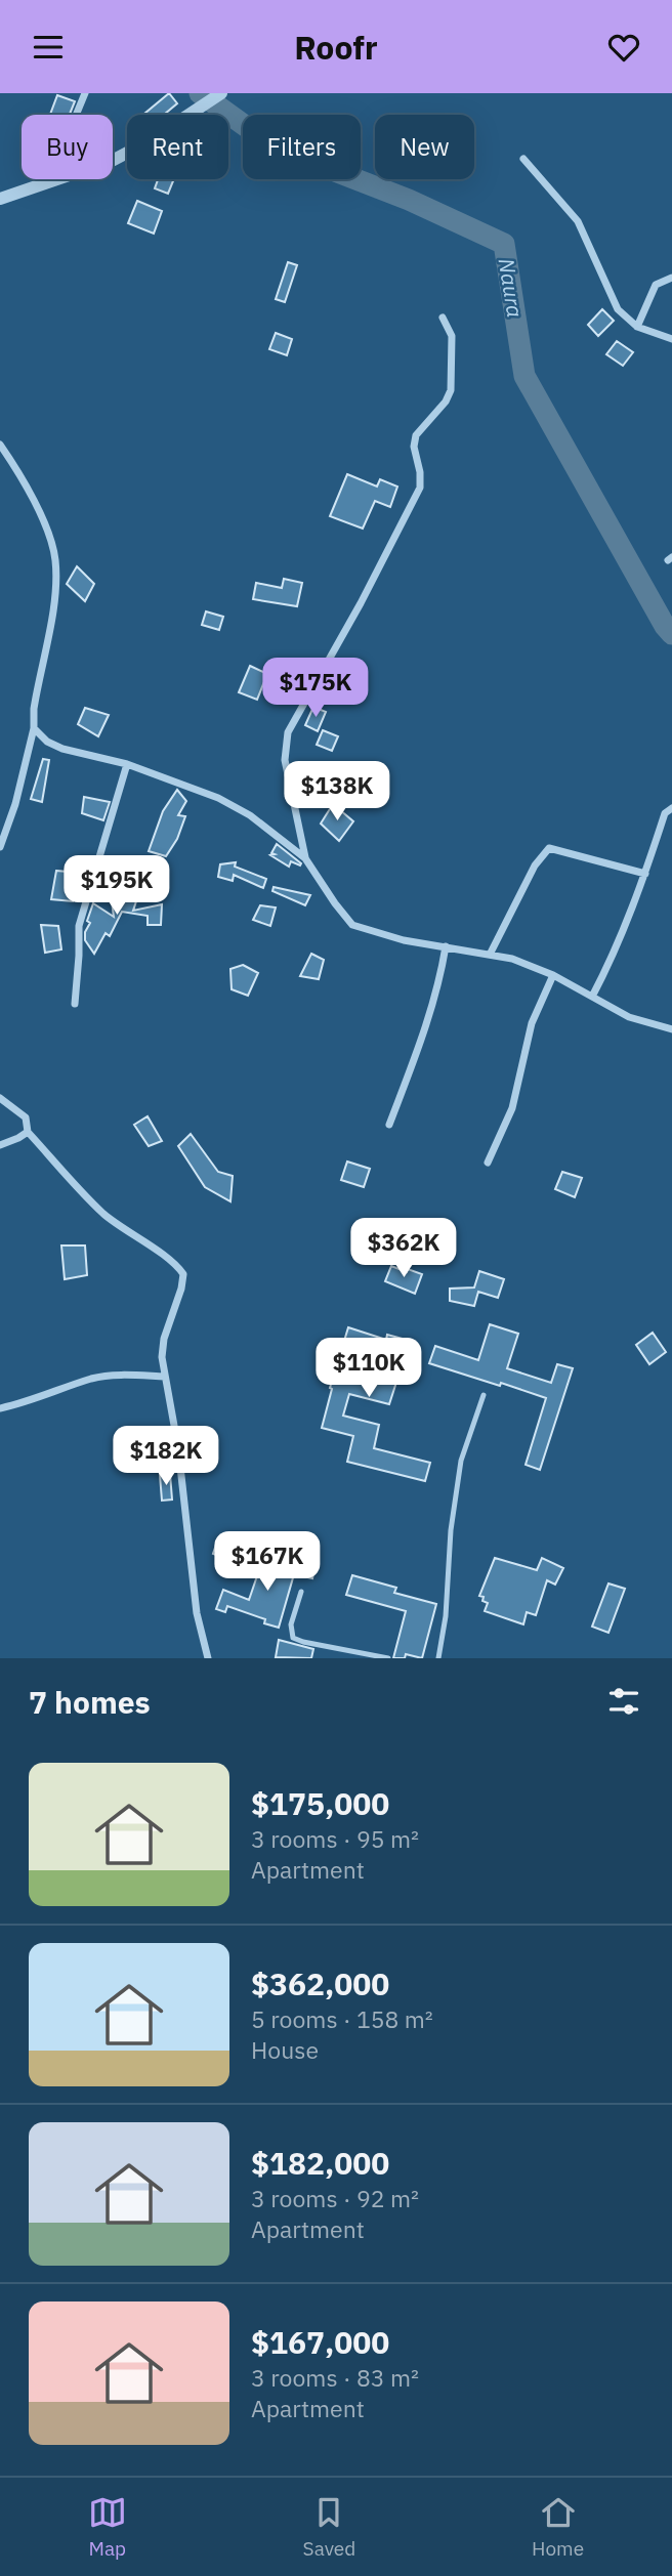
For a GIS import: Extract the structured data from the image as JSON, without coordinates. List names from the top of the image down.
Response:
{
  "water": ["Naura"],
  "page": {
    "header": "Roofr",
    "chip": [
      "Buy",
      "Rent",
      "Filters",
      "New"
    ],
    "price": [
      "$175K",
      "$138K",
      "$195K",
      "$362K",
      "$110K",
      "$182K",
      "$167K"
    ],
    "heading": "7 homes",
    "list": [
      {
        "name": "$175,000",
        "note": "3 rooms · 95 m² · Apartment"
      },
      {
        "name": "$362,000",
        "note": "5 rooms · 158 m² · House"
      },
      {
        "name": "$182,000",
        "note": "3 rooms · 92 m² · Apartment"
      },
      {
        "name": "$167,000",
        "note": "3 rooms · 83 m² · Apartment"
      }
    ],
    "tabs": ["Map", "Saved", "Home"]
  }
}
